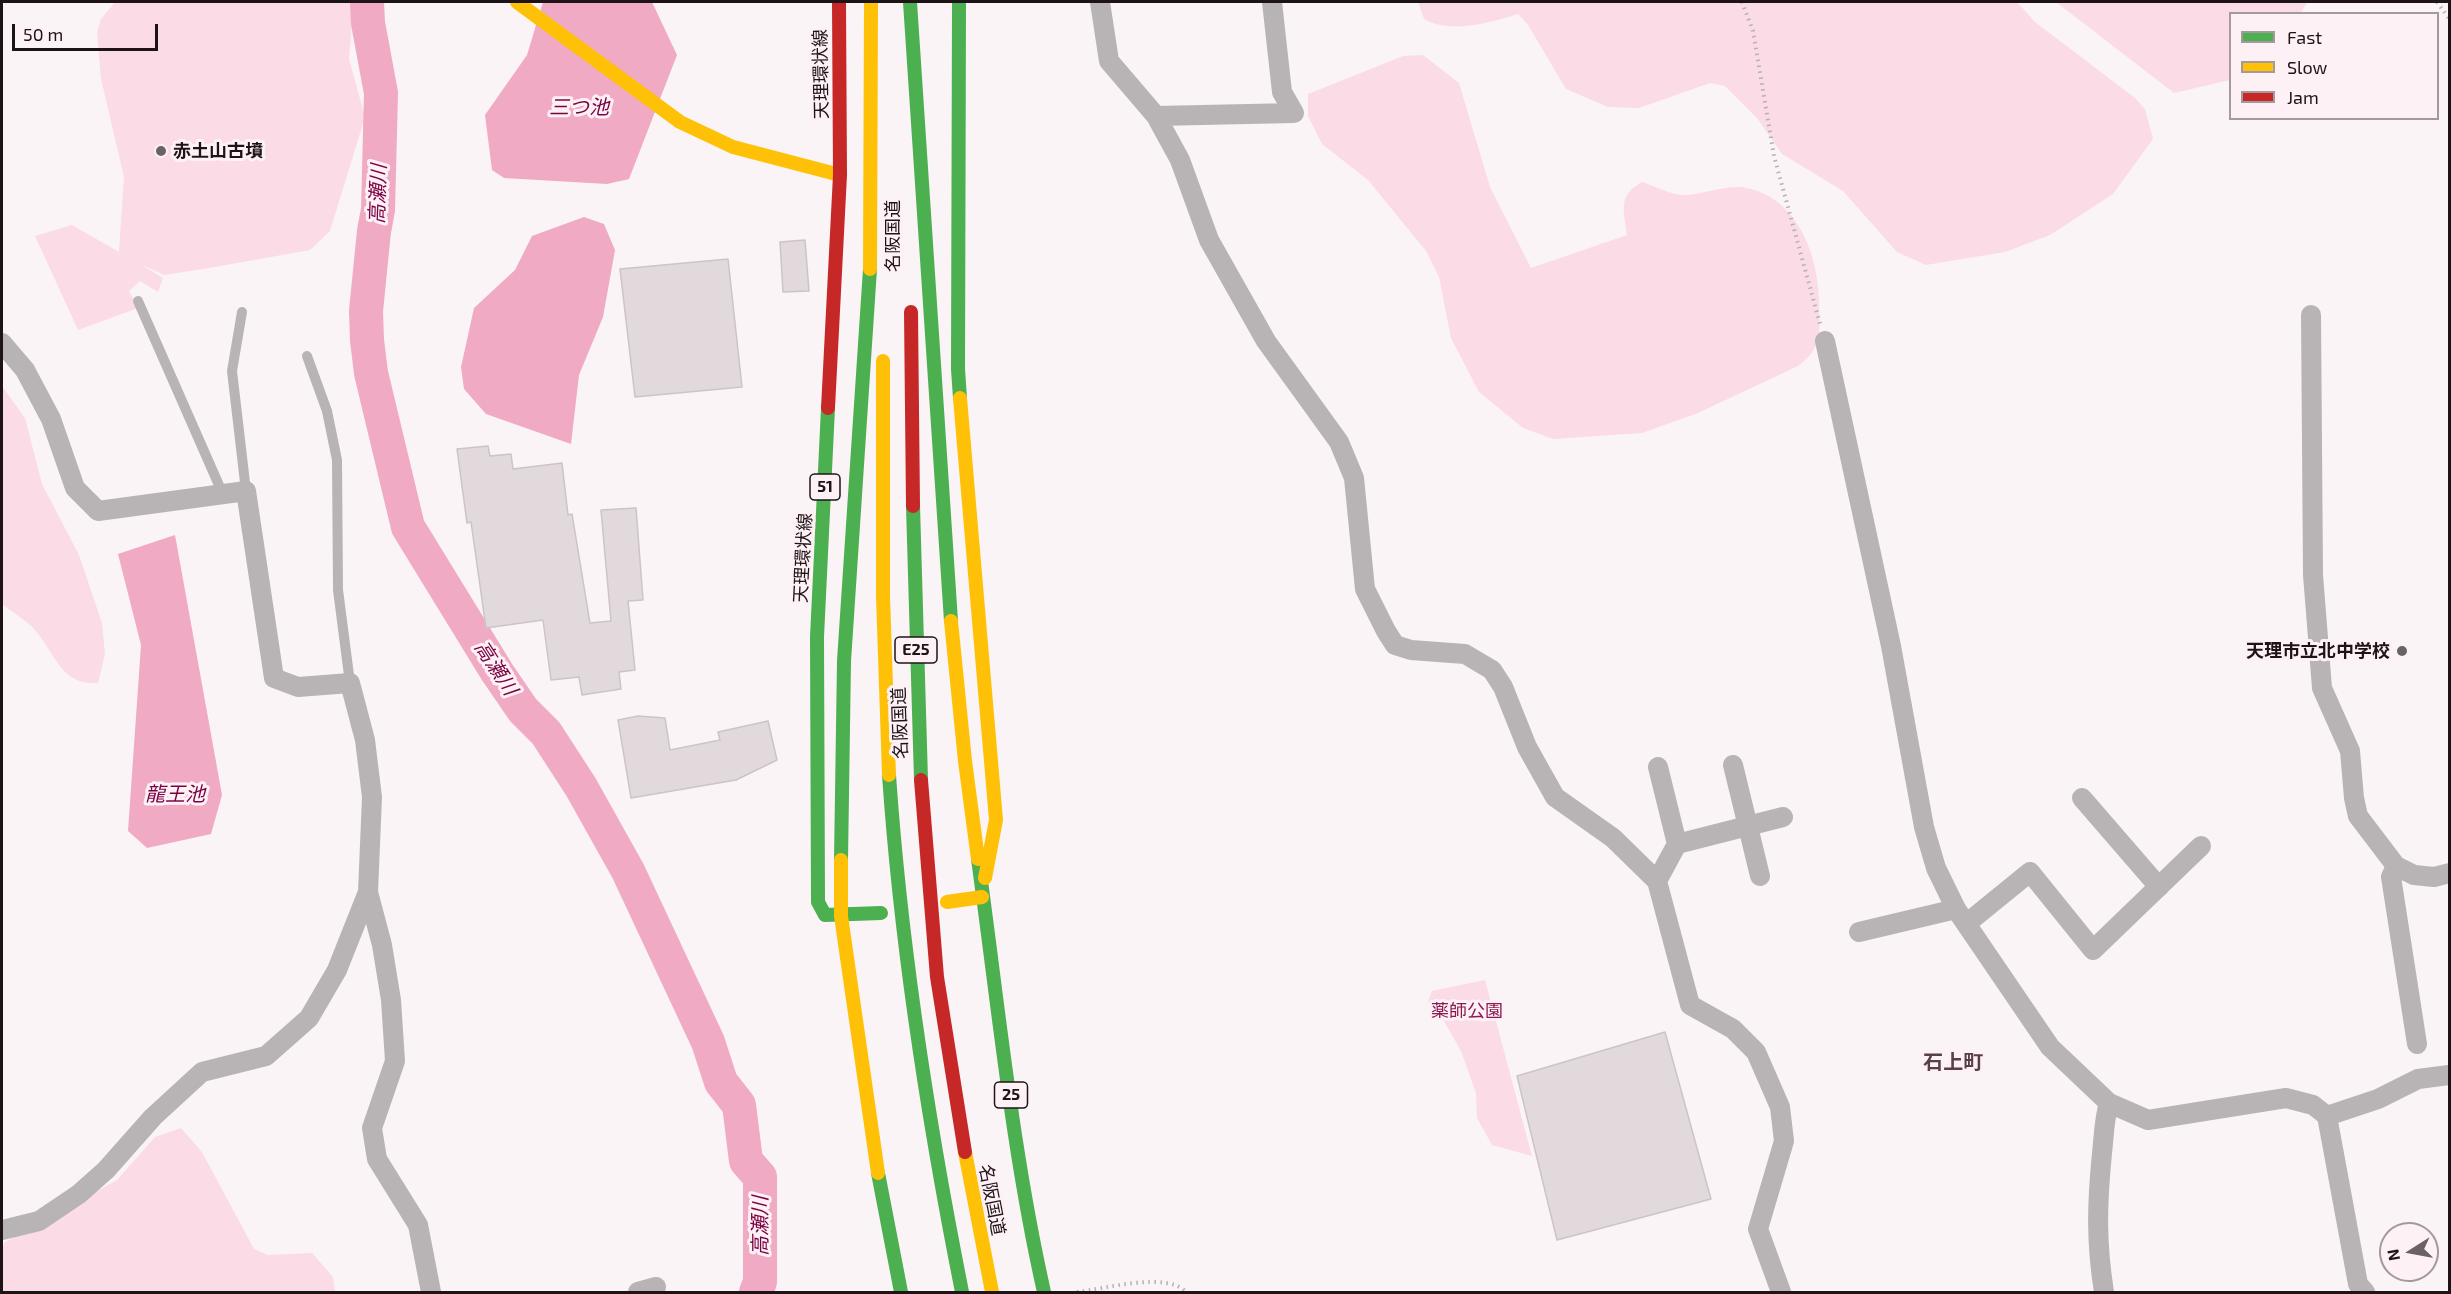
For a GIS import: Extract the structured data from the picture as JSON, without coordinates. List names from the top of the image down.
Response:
{
  "streets": {
    "main road": [
      "天理環状線",
      "名阪国道",
      "51",
      "E25",
      "25"
    ]
  },
  "crossings": [
    ["名阪国道", "E25"],
    ["E25", "25"]
  ],
  "districts": ["石上町"],
  "water": ["三つ池", "高瀬川", "龍王池"],
  "parks": ["薬師公園"],
  "places": ["赤土山古墳", "天理市立北中学校"],
  "legend": ["Fast", "Slow", "Jam"],
  "scale_bar": "50 m",
  "north": "left"
}
